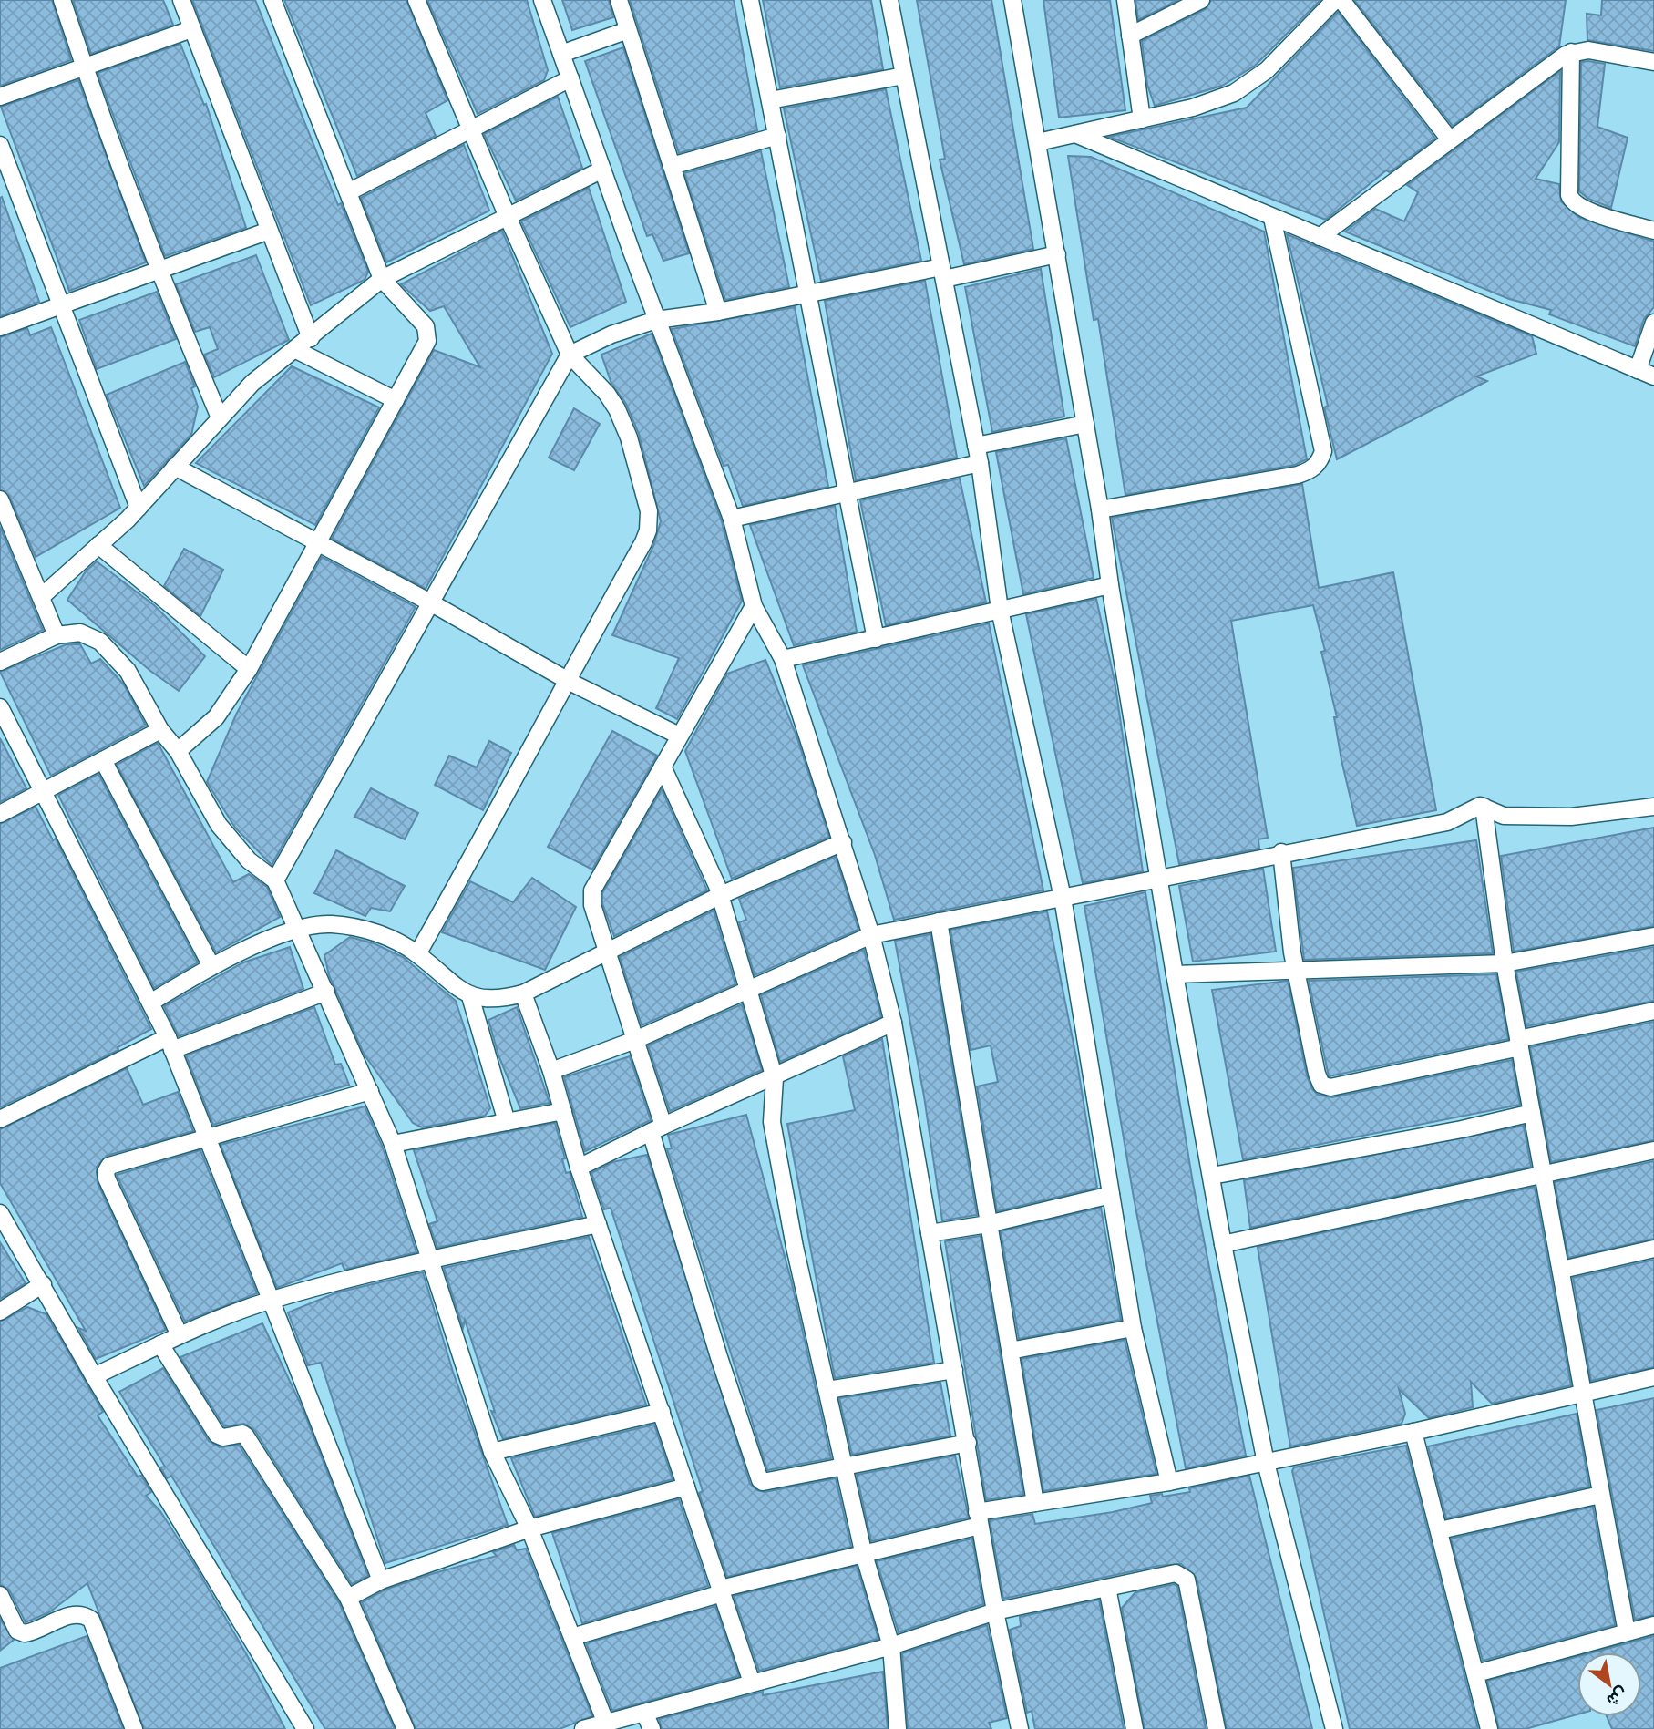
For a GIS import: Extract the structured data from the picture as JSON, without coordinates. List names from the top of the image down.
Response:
{
  "north": "bottom right"
}
